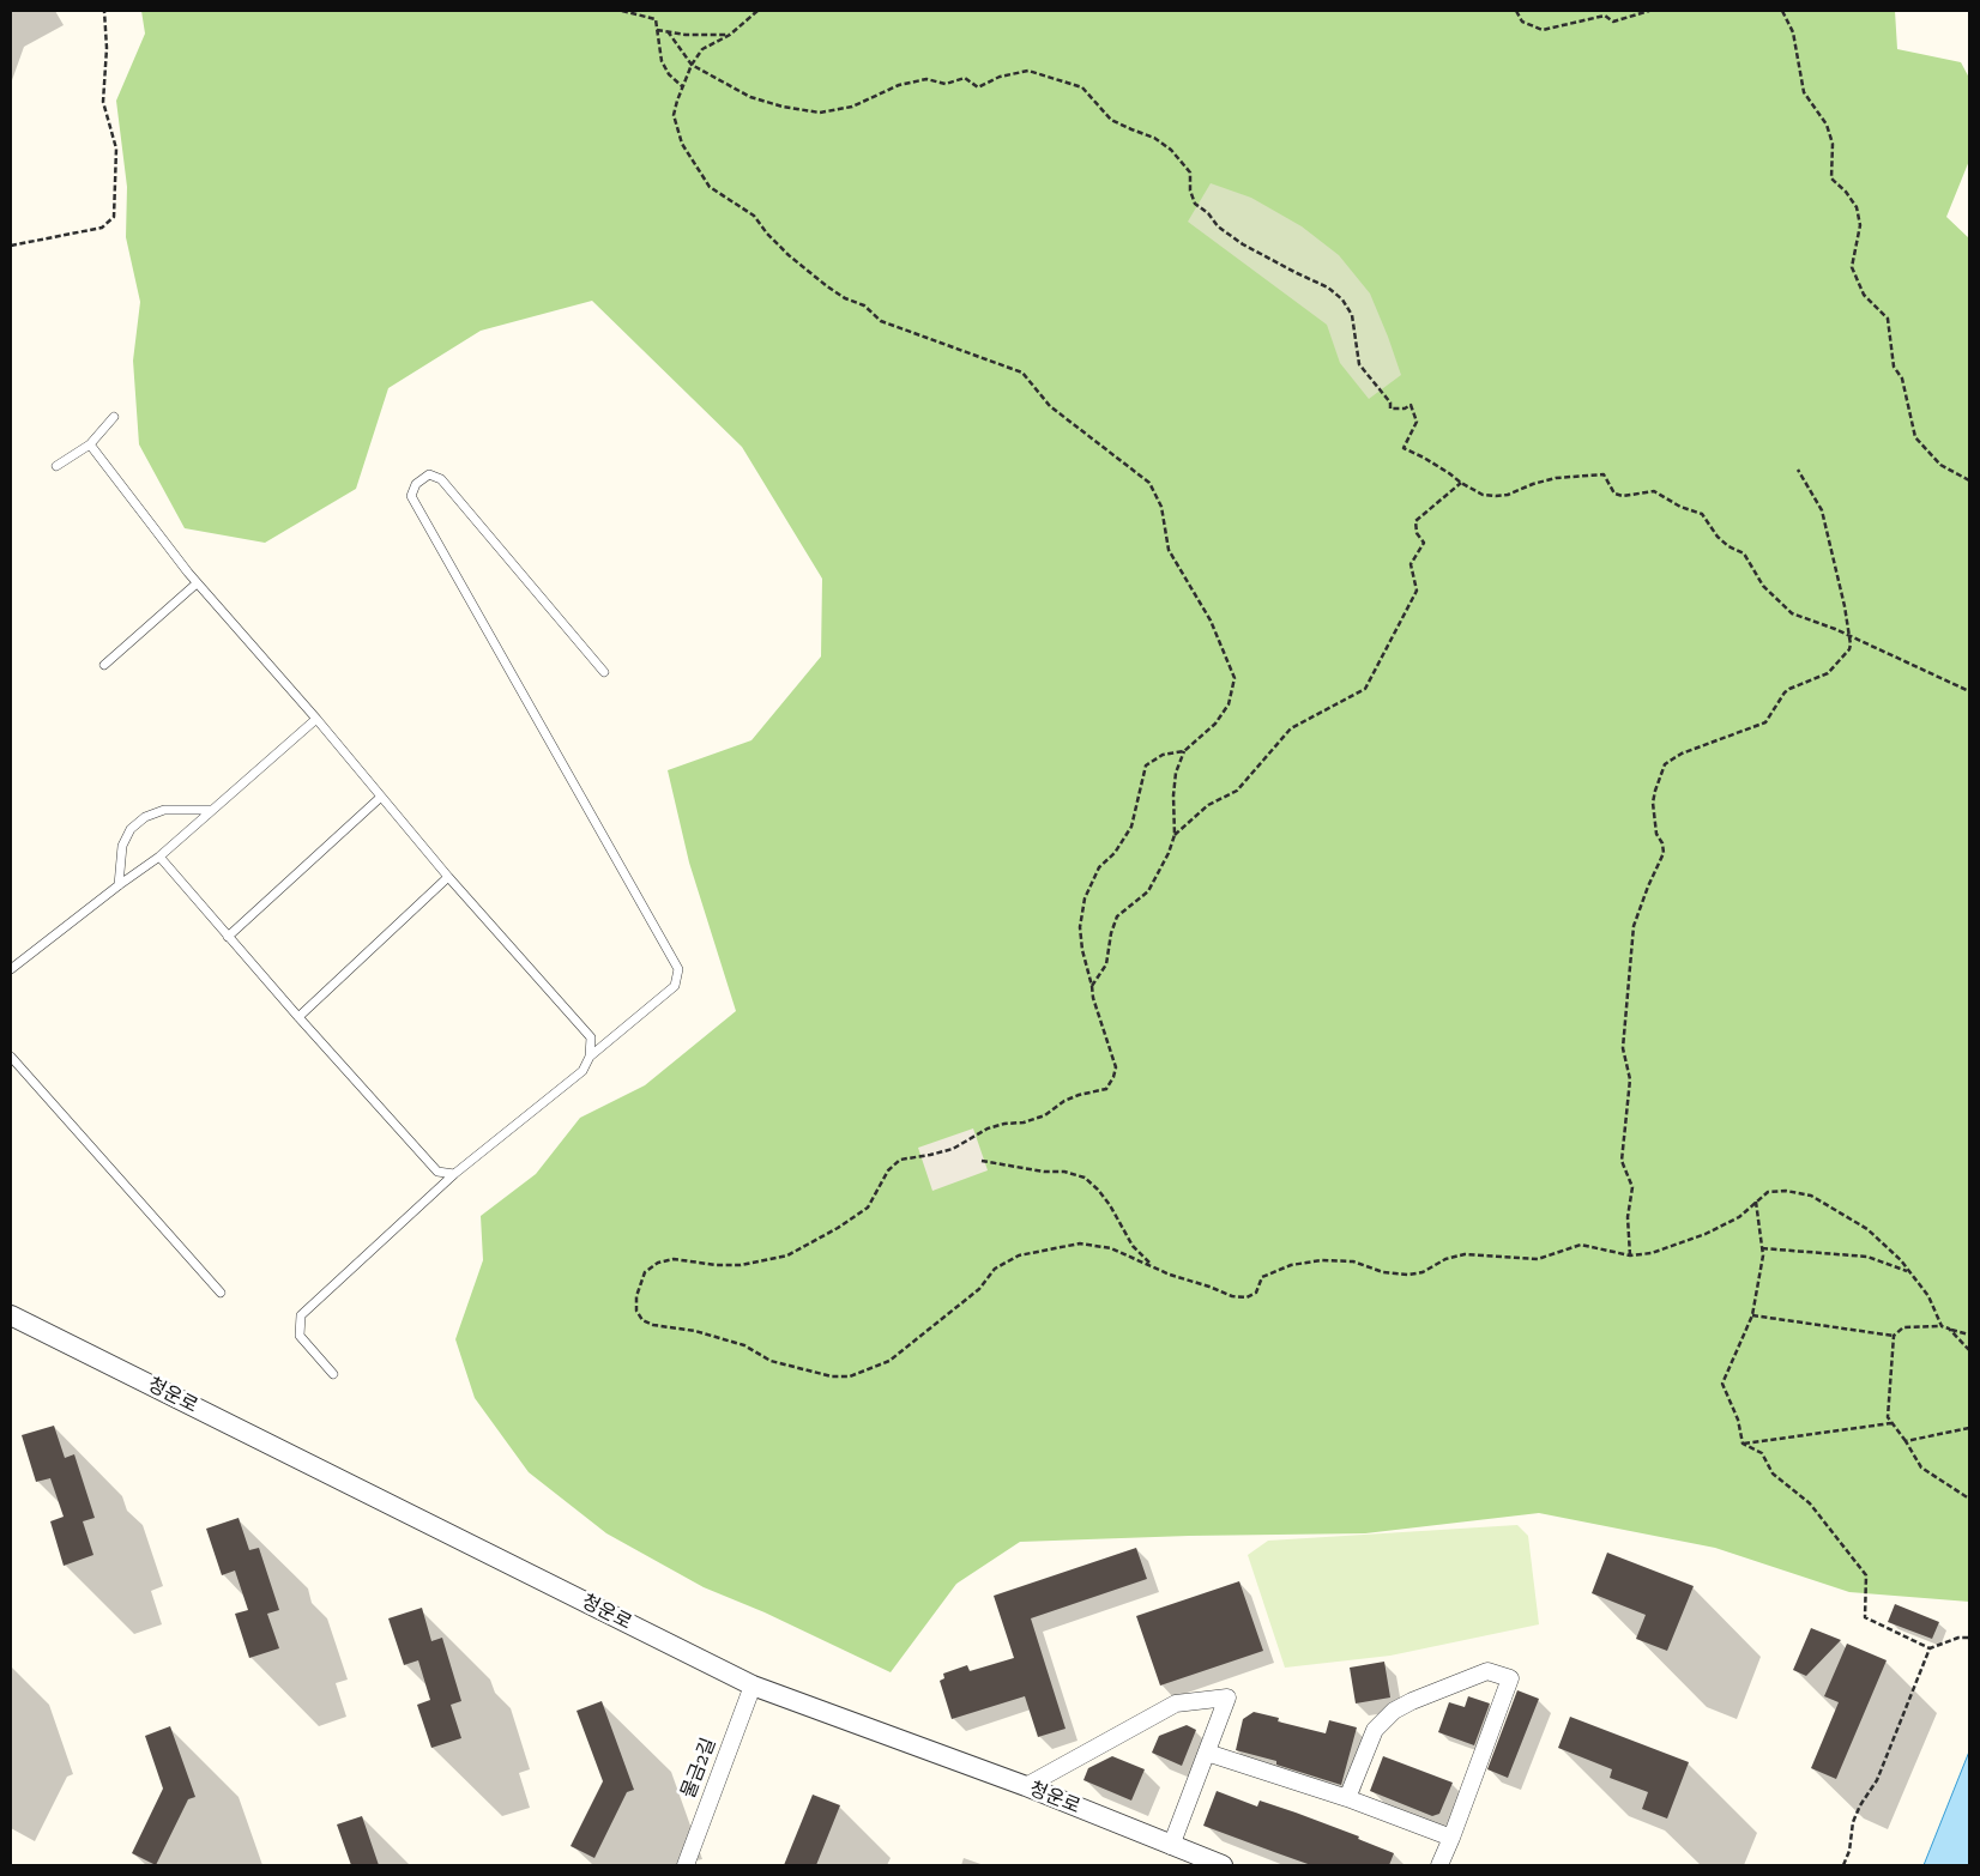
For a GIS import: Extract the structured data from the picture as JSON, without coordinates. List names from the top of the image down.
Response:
{
  "streets": {
    "street": ["청운로", "물금2길"]
  },
  "crossings": [
    ["청운로", "물금2길"]
  ]
}
